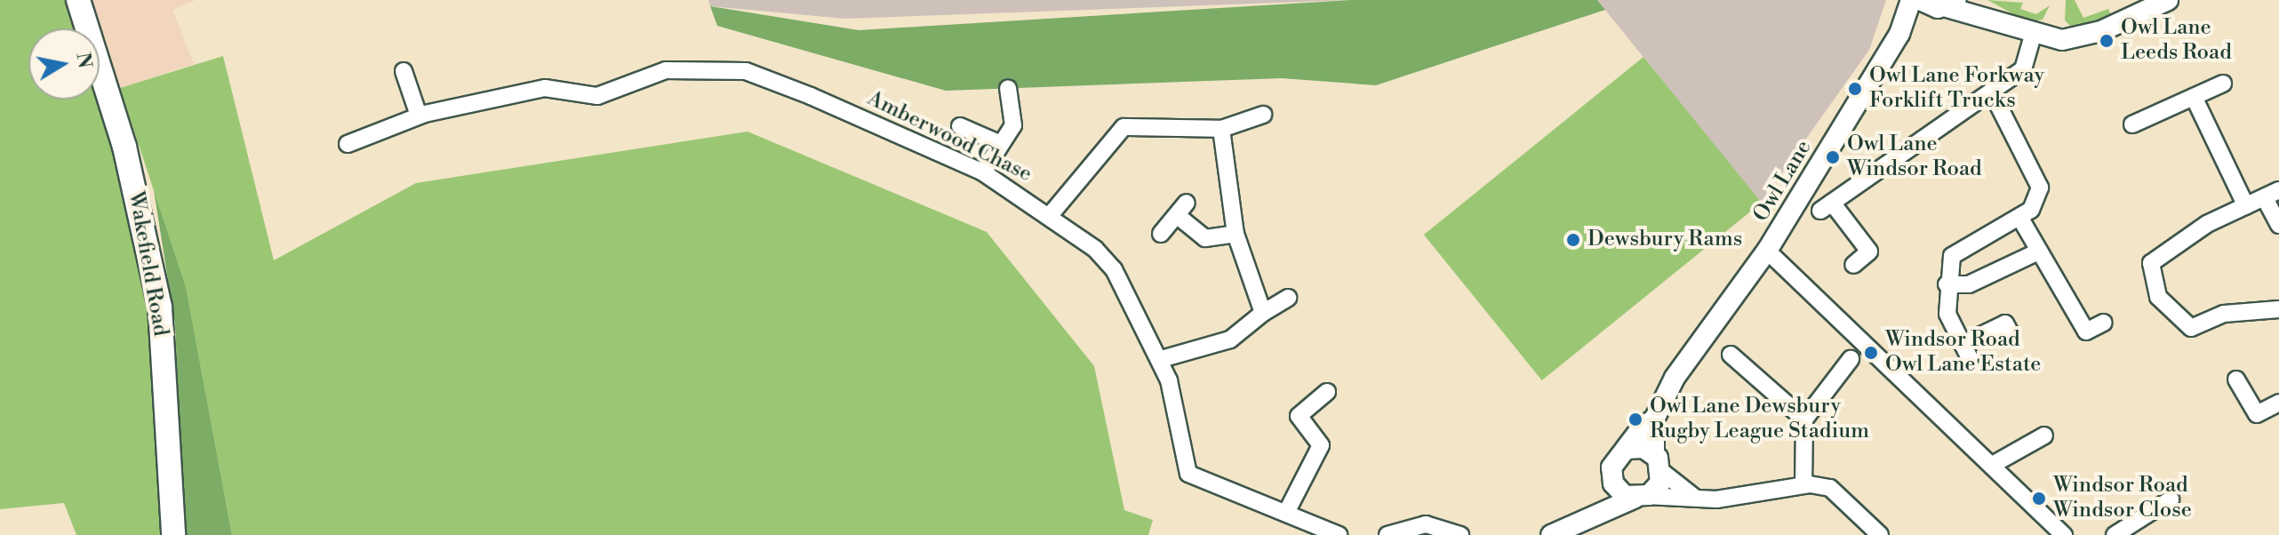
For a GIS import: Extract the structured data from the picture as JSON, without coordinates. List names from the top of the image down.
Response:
{
  "streets": {
    "highway": ["Wakefield Road"],
    "main road": ["Owl Lane"],
    "street": ["Amberwood Chase"]
  },
  "places": [
    "Owl Lane Leeds Road",
    "Owl Lane Forkway Forklift Trucks",
    "Owl Lane Windsor Road",
    "Dewsbury Rams",
    "Windsor Road Owl Lane Estate",
    "Owl Lane Dewsbury Rugby League Stadium",
    "Windsor Road Windsor Close"
  ],
  "north": "right"
}
